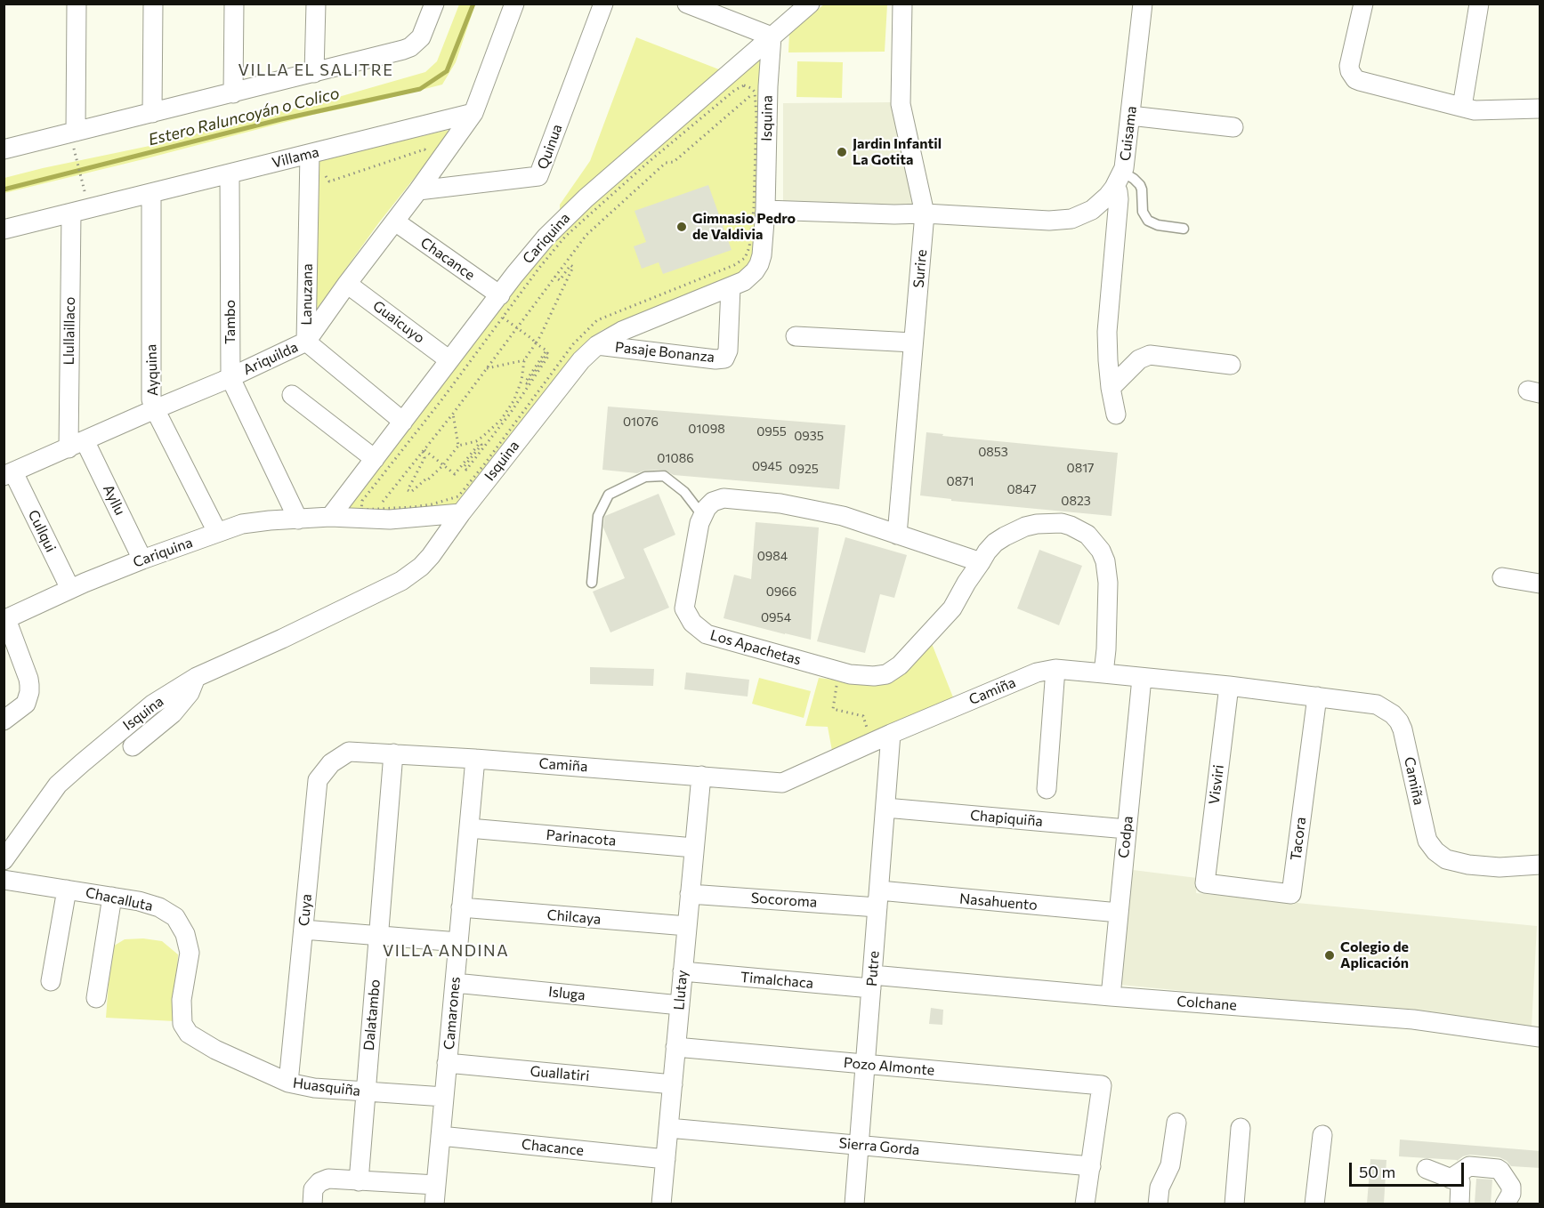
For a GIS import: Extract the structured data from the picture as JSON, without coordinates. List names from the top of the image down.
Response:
{
  "streets": {
    "street": [
      "Isquina",
      "Cuisama",
      "Quinua",
      "Villama",
      "Cariquina",
      "Chacance",
      "Surire",
      "Lanuzana",
      "Tambo",
      "Guaicuyo",
      "Llullaillaco",
      "Pasaje Bonanza",
      "Ariquilda",
      "Ayquina",
      "Ayllu",
      "Cullqui",
      "Los Apachetas",
      "Camiña",
      "Visviri",
      "Chapiquiña",
      "Codpa",
      "Parinacota",
      "Tacora",
      "Chacalluta",
      "Socoroma",
      "Nasahuento",
      "Cuya",
      "Chilcaya",
      "Putre",
      "Timalchaca",
      "Llutay",
      "Isluga",
      "Colchane",
      "Camarones",
      "Dalatambo",
      "Pozo Almonte",
      "Guallatiri",
      "Huasquiña",
      "Sierra Gorda"
    ]
  },
  "crossings": [
    ["Isquina", "Cariquina"],
    ["Isquina", "Pasaje Bonanza"],
    ["Quinua", "Ariquilda"],
    ["Villama", "Lanuzana"],
    ["Villama", "Tambo"],
    ["Villama", "Llullaillaco"],
    ["Villama", "Ariquilda"],
    ["Villama", "Ayquina"],
    ["Cariquina", "Chacance"],
    ["Cariquina", "Lanuzana"],
    ["Cariquina", "Tambo"],
    ["Cariquina", "Guaicuyo"],
    ["Cariquina", "Ayquina"],
    ["Cariquina", "Ayllu"],
    ["Cariquina", "Cullqui"],
    ["Chacance", "Ariquilda"],
    ["Chacance", "Llutay"],
    ["Chacance", "Camarones"],
    ["Lanuzana", "Ariquilda"],
    ["Tambo", "Ariquilda"],
    ["Guaicuyo", "Ariquilda"],
    ["Llullaillaco", "Ariquilda"],
    ["Llullaillaco", "Ayllu"],
    ["Ariquilda", "Ayquina"],
    ["Ariquilda", "Ayllu"],
    ["Ariquilda", "Cullqui"],
    ["Los Apachetas", "Camiña"],
    ["Camiña", "Visviri"],
    ["Camiña", "Codpa"],
    ["Camiña", "Tacora"],
    ["Camiña", "Cuya"],
    ["Camiña", "Putre"],
    ["Camiña", "Llutay"],
    ["Camiña", "Camarones"],
    ["Camiña", "Dalatambo"],
    ["Visviri", "Tacora"],
    ["Chapiquiña", "Codpa"],
    ["Chapiquiña", "Putre"],
    ["Codpa", "Nasahuento"],
    ["Codpa", "Colchane"],
    ["Parinacota", "Llutay"],
    ["Parinacota", "Camarones"],
    ["Chacalluta", "Huasquiña"],
    ["Socoroma", "Nasahuento"],
    ["Socoroma", "Putre"],
    ["Socoroma", "Llutay"],
    ["Nasahuento", "Putre"],
    ["Cuya", "Huasquiña"],
    ["Chilcaya", "Llutay"],
    ["Chilcaya", "Camarones"],
    ["Putre", "Timalchaca"],
    ["Putre", "Colchane"],
    ["Putre", "Pozo Almonte"],
    ["Putre", "Sierra Gorda"],
    ["Timalchaca", "Llutay"],
    ["Timalchaca", "Colchane"],
    ["Llutay", "Isluga"],
    ["Llutay", "Pozo Almonte"],
    ["Llutay", "Guallatiri"],
    ["Llutay", "Sierra Gorda"],
    ["Isluga", "Camarones"],
    ["Camarones", "Guallatiri"],
    ["Camarones", "Huasquiña"],
    ["Dalatambo", "Huasquiña"],
    ["Pozo Almonte", "Sierra Gorda"]
  ],
  "districts": ["VILLA EL SALITRE", "VILLA ANDINA"],
  "water": ["Estero Raluncoyán o Colico"],
  "places": ["Jardin Infantil La Gotita", "Gimnasio Pedro de Valdivia", "Colegio de Aplicación"],
  "house_numbers": [
    "01076",
    "01098",
    "0955",
    "0935",
    "0853",
    "01086",
    "0945",
    "0817",
    "0925",
    "0871",
    "0847",
    "0823",
    "0984",
    "0966",
    "0954"
  ],
  "scale_bar": "50 m"
}
